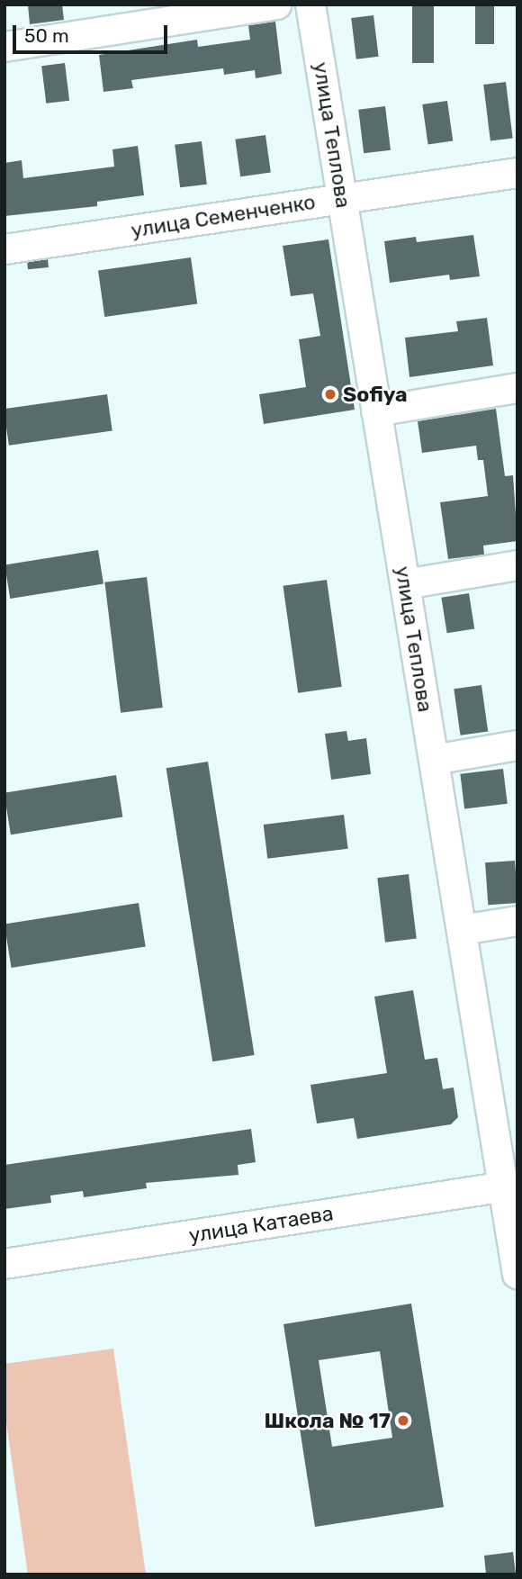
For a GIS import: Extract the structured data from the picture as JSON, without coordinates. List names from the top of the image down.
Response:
{
  "streets": {
    "street": ["улица Теплова", "улица Семенченко", "улица Катаева"]
  },
  "crossings": [
    ["улица Теплова", "улица Семенченко"],
    ["улица Теплова", "улица Катаева"]
  ],
  "places": ["Sofiya", "Школа № 17"],
  "scale_bar": "50 m"
}
